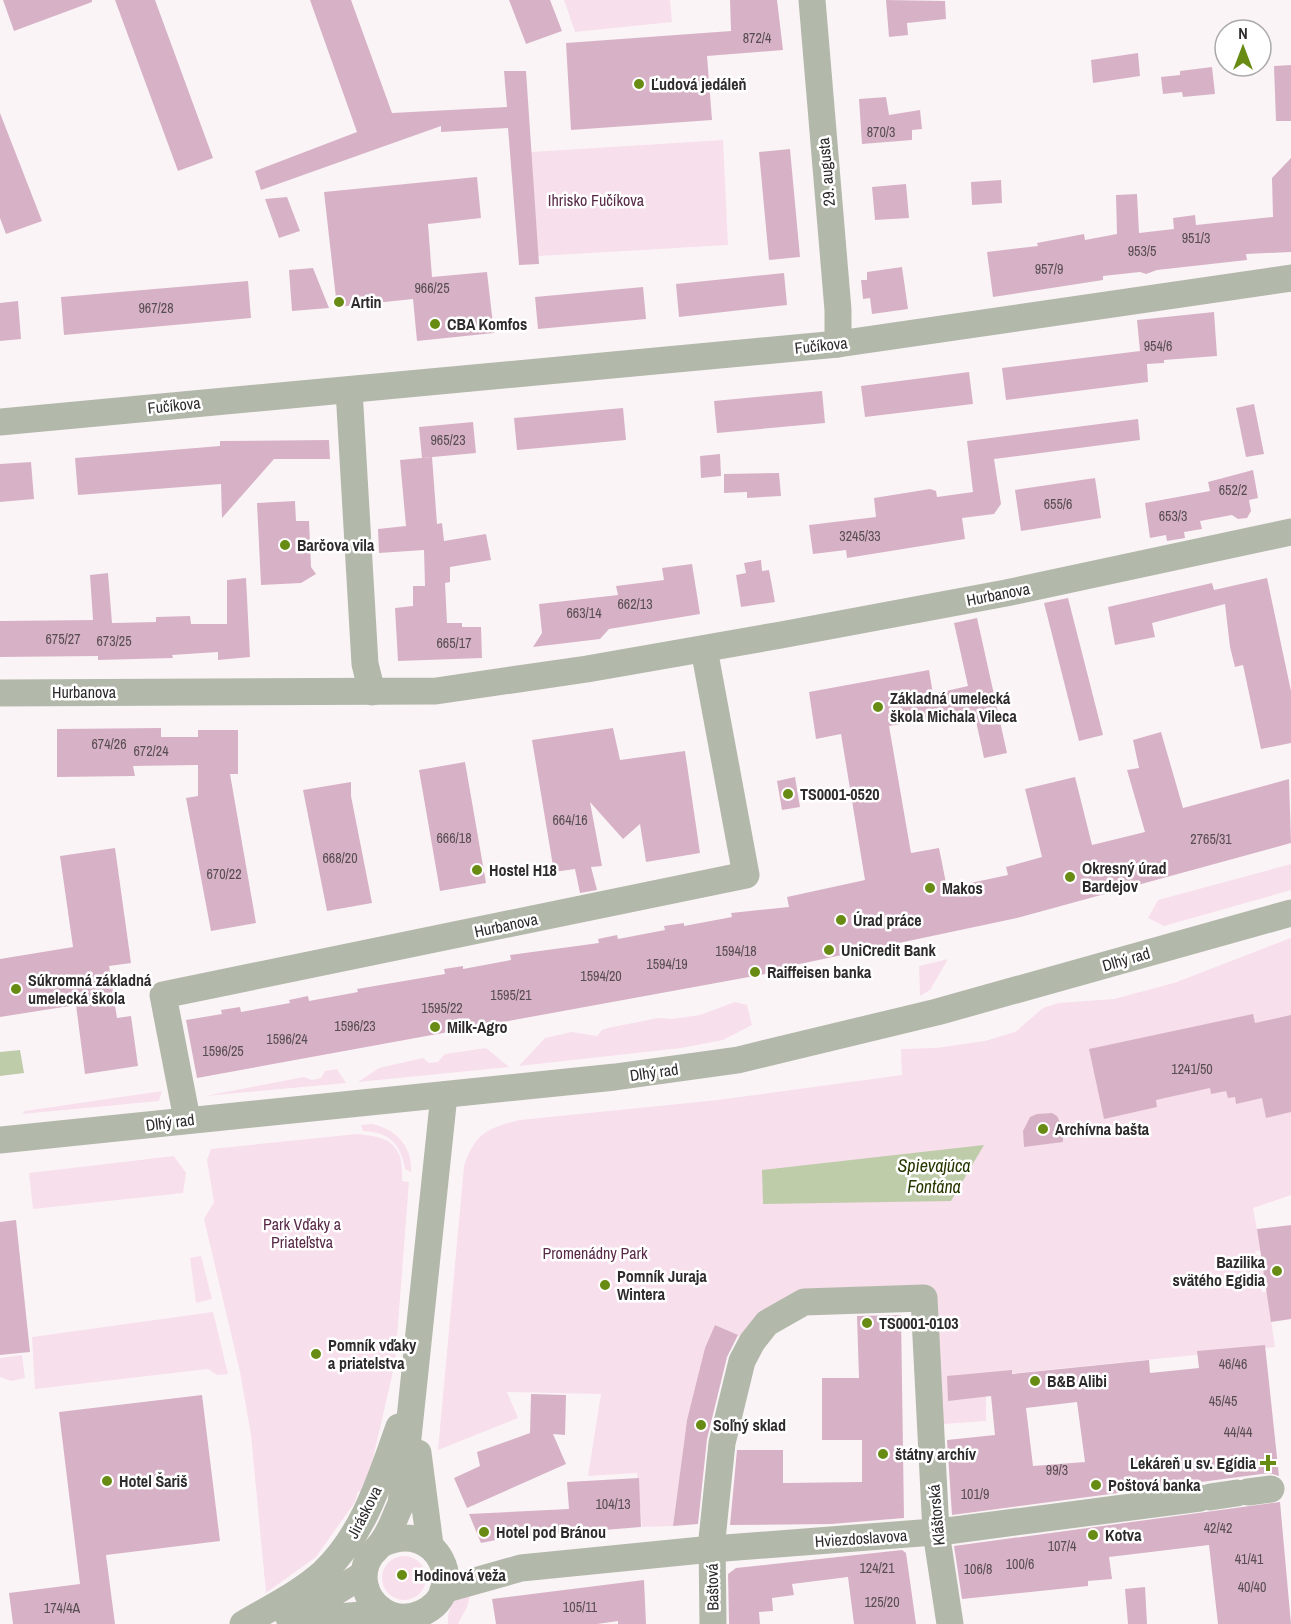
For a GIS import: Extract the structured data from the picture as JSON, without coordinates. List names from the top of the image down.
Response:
{
  "streets": {
    "street": [
      "29. augusta",
      "Fučíkova",
      "Hurbanova",
      "Dlhý rad",
      "Jiráskova",
      "Kláštorská",
      "Hviezdoslavova",
      "Baštová"
    ]
  },
  "crossings": [
    ["29. augusta", "Fučíkova"],
    ["Hurbanova", "Dlhý rad"],
    ["Dlhý rad", "Jiráskova"],
    ["Jiráskova", "Hviezdoslavova"],
    ["Kláštorská", "Hviezdoslavova"],
    ["Kláštorská", "Baštová"],
    ["Hviezdoslavova", "Baštová"]
  ],
  "water": ["Spievajúca Fontána"],
  "parks": ["Ihrisko Fučíkova", "Park Vďaky a Priateľstva", "Promenádny Park"],
  "places": {
    "other": [
      "Ľudová jedáleň",
      "Artin",
      "CBA Komfos",
      "Barčova vila",
      "Základná umelecká škola Michala Vileca",
      "TS0001-0520",
      "Hostel H18",
      "Okresný úrad Bardejov",
      "Makos",
      "Úrad práce",
      "UniCredit Bank",
      "Raiffeisen banka",
      "Súkromná základná umelecká škola",
      "Milk-Agro",
      "Archívna bašta",
      "Bazilika svätého Egidia",
      "Pomník Juraja Wintera",
      "TS0001-0103",
      "Pomník vďaky a priatelstva",
      "B&B Alibi",
      "Soľný sklad",
      "štátny archív",
      "Hotel Šariš",
      "Poštová banka",
      "Hotel pod Bránou",
      "Kotva",
      "Hodinová veža"
    ],
    "health": ["Lekáreň u sv. Egídia"]
  },
  "house_numbers": [
    "872/4",
    "870/3",
    "951/3",
    "953/5",
    "957/9",
    "966/25",
    "967/28",
    "954/6",
    "965/23",
    "652/2",
    "655/6",
    "653/3",
    "3245/33",
    "662/13",
    "663/14",
    "675/27",
    "673/25",
    "665/17",
    "674/26",
    "672/24",
    "664/16",
    "666/18",
    "2765/31",
    "668/20",
    "670/22",
    "1594/18",
    "1594/19",
    "1594/20",
    "1595/21",
    "1595/22",
    "1596/23",
    "1596/24",
    "1596/25",
    "1241/50",
    "46/46",
    "45/45",
    "44/44",
    "99/3",
    "101/9",
    "104/13",
    "42/42",
    "107/4",
    "41/41",
    "100/6",
    "124/21",
    "106/8",
    "40/40",
    "125/20",
    "105/11",
    "174/4A"
  ],
  "north": "top"
}
